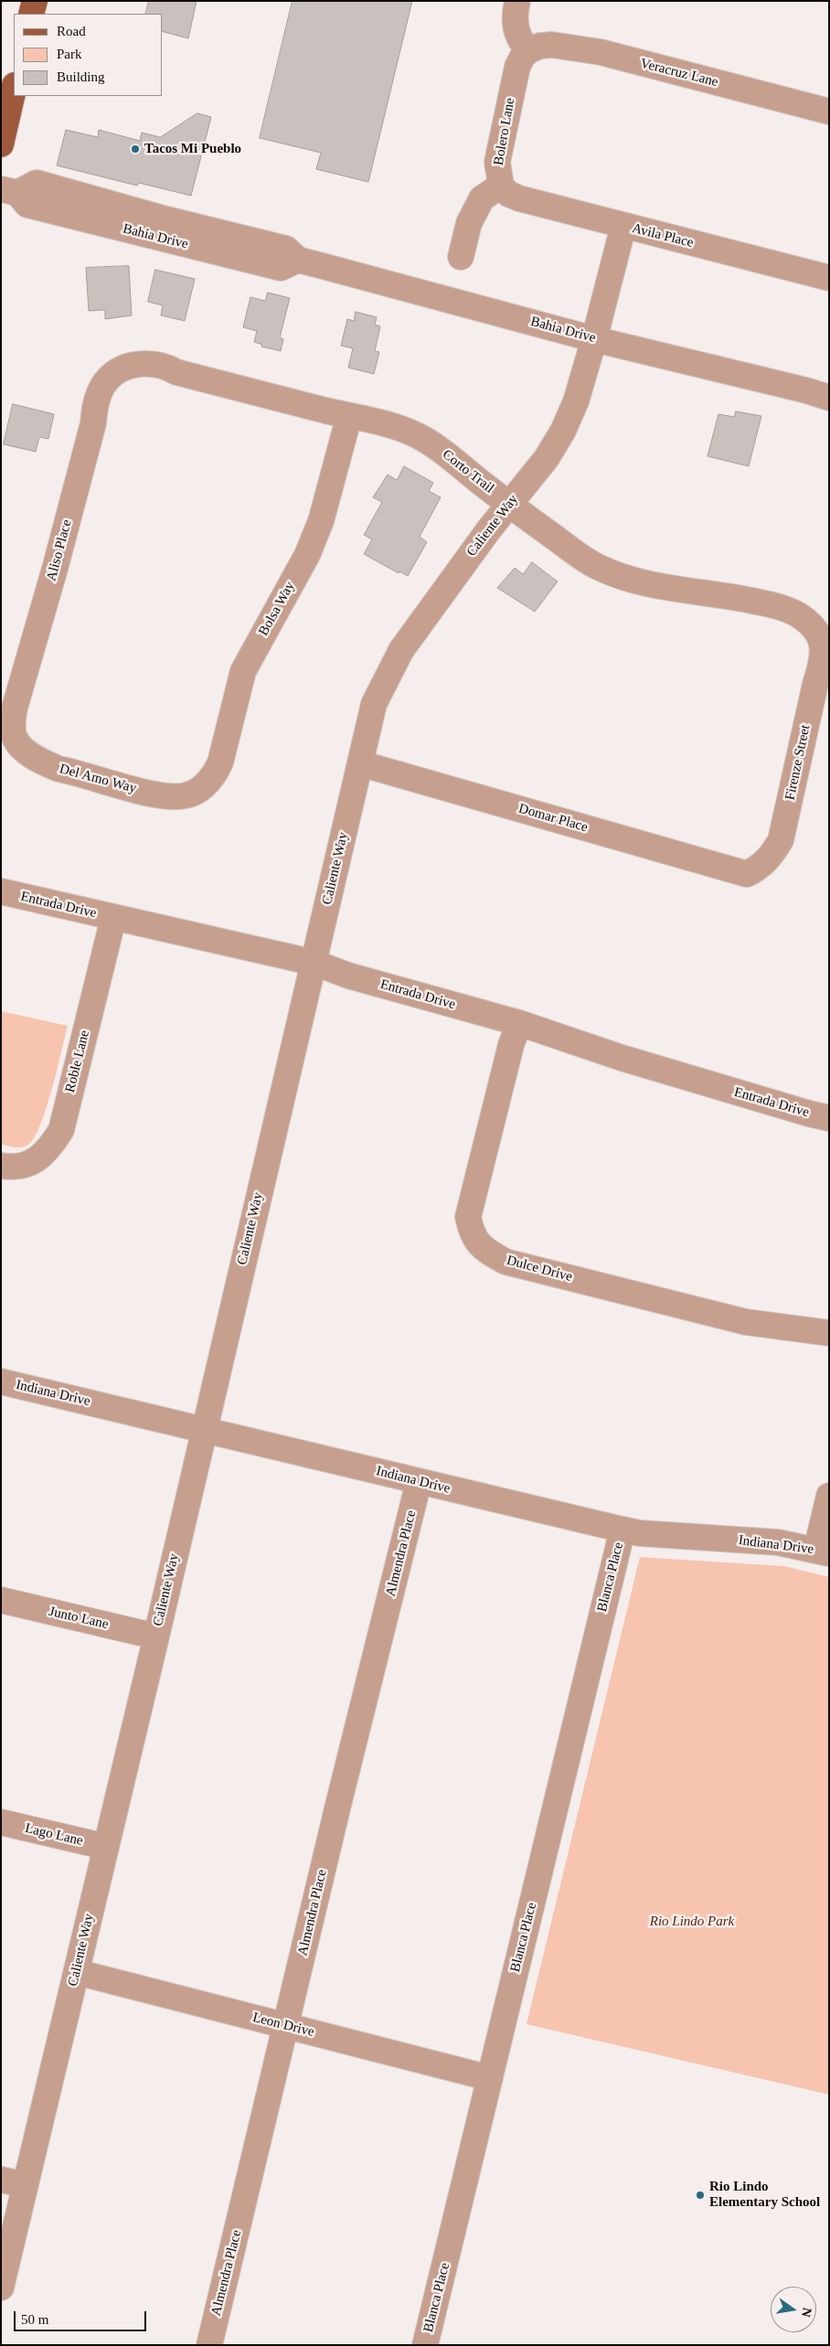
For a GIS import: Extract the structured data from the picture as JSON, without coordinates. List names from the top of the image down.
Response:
{
  "streets": {
    "street": [
      "Veracruz Lane",
      "Bolero Lane",
      "Avila Place",
      "Bahia Drive",
      "Corto Trail",
      "Caliente Way",
      "Aliso Place",
      "Bolsa Way",
      "Firenze Street",
      "Del Amo Way",
      "Domar Place",
      "Entrada Drive",
      "Roble Lane",
      "Dulce Drive",
      "Indiana Drive",
      "Almendra Place",
      "Blanca Place",
      "Junto Lane",
      "Lago Lane",
      "Leon Drive"
    ]
  },
  "crossings": [
    ["Veracruz Lane", "Bolero Lane"],
    ["Bolero Lane", "Avila Place"],
    ["Avila Place", "Caliente Way"],
    ["Bahia Drive", "Caliente Way"],
    ["Corto Trail", "Caliente Way"],
    ["Corto Trail", "Aliso Place"],
    ["Corto Trail", "Bolsa Way"],
    ["Corto Trail", "Firenze Street"],
    ["Caliente Way", "Domar Place"],
    ["Caliente Way", "Entrada Drive"],
    ["Caliente Way", "Indiana Drive"],
    ["Caliente Way", "Junto Lane"],
    ["Caliente Way", "Lago Lane"],
    ["Caliente Way", "Leon Drive"],
    ["Aliso Place", "Del Amo Way"],
    ["Bolsa Way", "Del Amo Way"],
    ["Firenze Street", "Domar Place"],
    ["Entrada Drive", "Roble Lane"],
    ["Entrada Drive", "Dulce Drive"],
    ["Indiana Drive", "Almendra Place"],
    ["Indiana Drive", "Blanca Place"],
    ["Almendra Place", "Leon Drive"],
    ["Blanca Place", "Leon Drive"]
  ],
  "parks": ["Rio Lindo Park"],
  "places": ["Tacos Mi Pueblo", "Rio Lindo Elementary School"],
  "legend": ["Road", "Park", "Building"],
  "scale_bar": "50 m",
  "north": "right"
}
